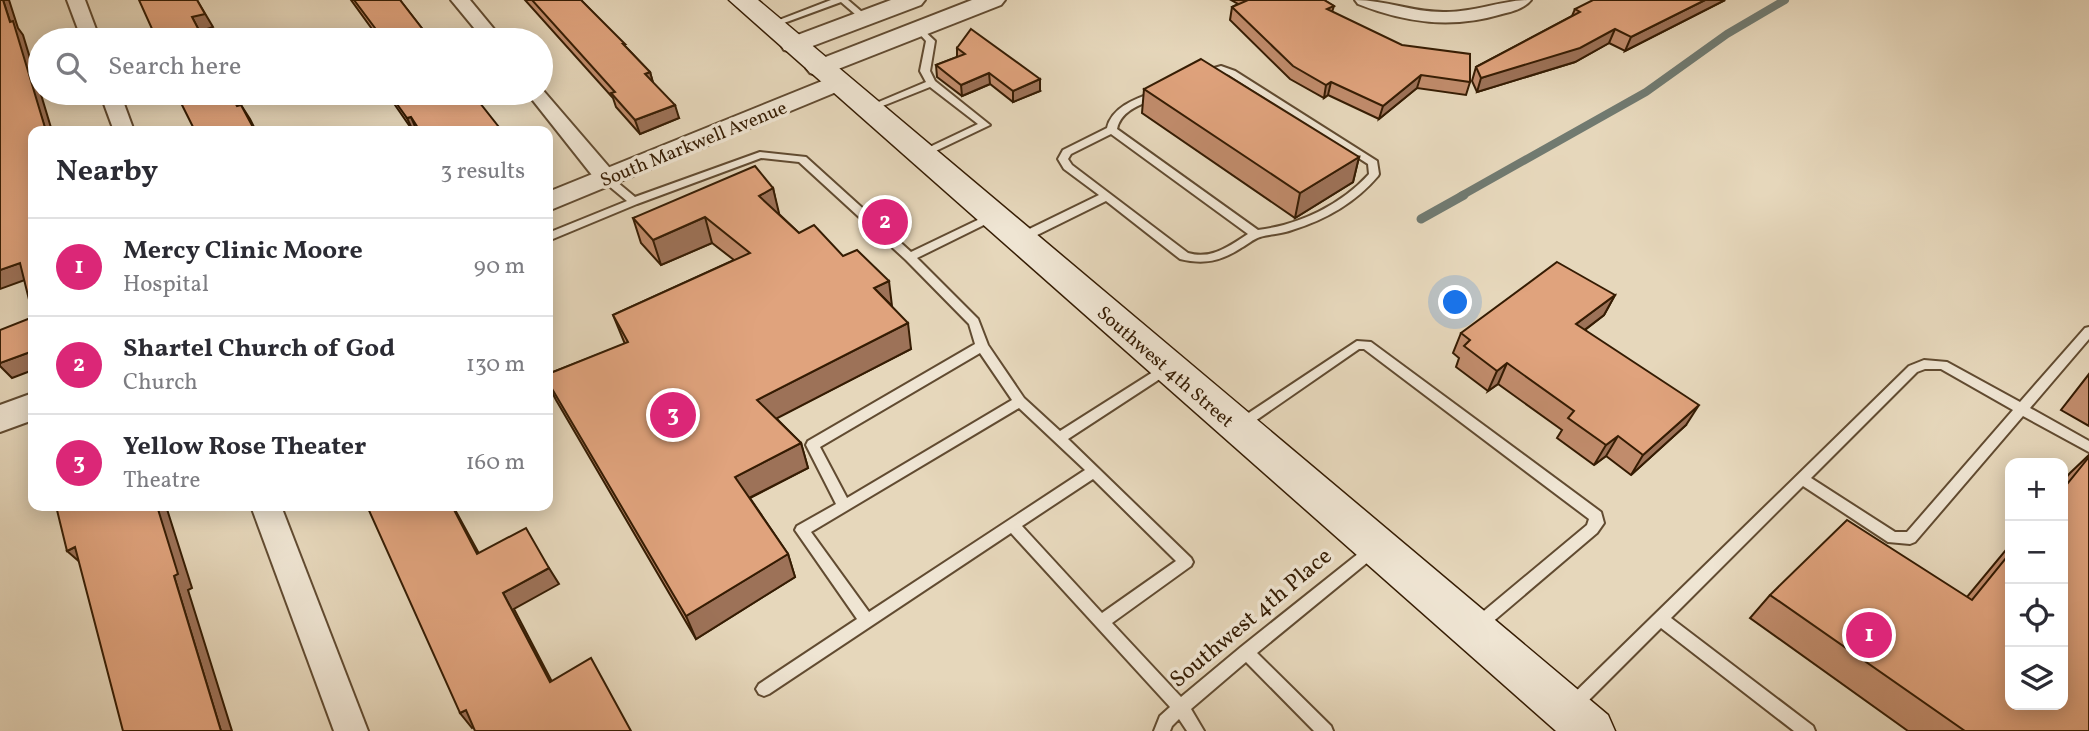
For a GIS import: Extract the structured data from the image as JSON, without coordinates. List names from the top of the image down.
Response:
{
  "streets": {
    "main road": ["Southwest 4th Street"],
    "street": ["South Markwell Avenue"],
    "lane": ["Southwest 4th Place"]
  },
  "crossings": [
    ["South Markwell Avenue", "Southwest 4th Street"],
    ["Southwest 4th Street", "Southwest 4th Place"]
  ],
  "page": {
    "search": "Search here",
    "heading": ["Nearby", "3 results"],
    "pins": ["2", "3", "1"],
    "list": [
      {
        "mark": "1",
        "name": "Mercy Clinic Moore",
        "note": "Hospital",
        "value": "90 m"
      },
      {
        "mark": "2",
        "name": "Shartel Church of God",
        "note": "Church",
        "value": "130 m"
      },
      {
        "mark": "3",
        "name": "Yellow Rose Theater",
        "note": "Theatre",
        "value": "160 m"
      }
    ],
    "map_buttons": ["+", "−"]
  }
}
